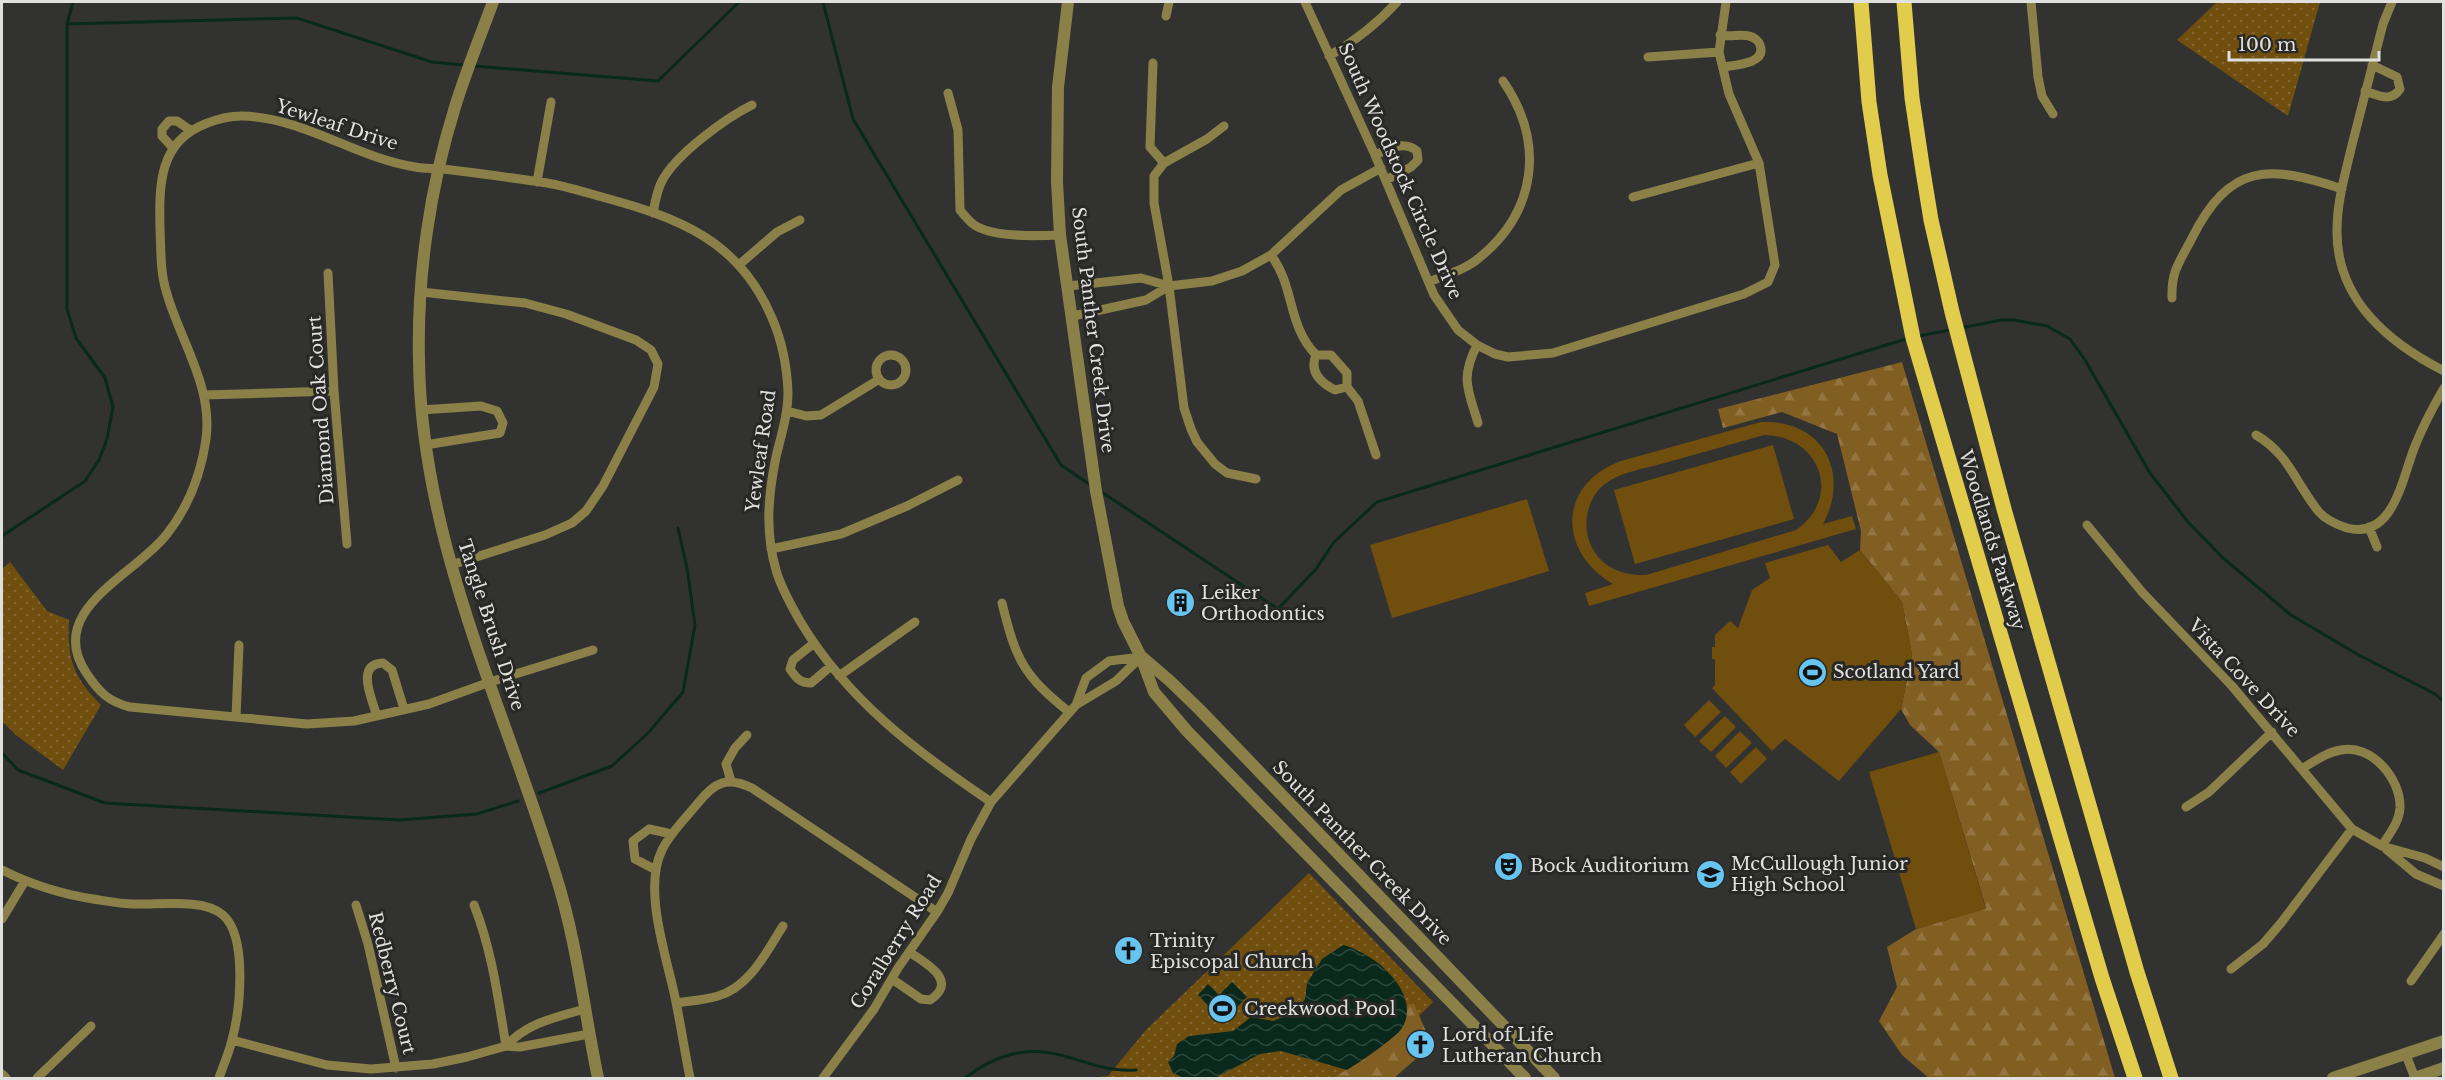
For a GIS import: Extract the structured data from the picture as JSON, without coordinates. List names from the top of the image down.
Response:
{
  "streets": {
    "main road": ["Woodlands Parkway"],
    "street": [
      "Yewleaf Drive",
      "South Woodstock Circle Drive",
      "South Panther Creek Drive",
      "Diamond Oak Court",
      "Yewleaf Road",
      "Tangle Brush Drive",
      "Vista Cove Drive",
      "Coralberry Road",
      "Redberry Court"
    ]
  },
  "crossings": [
    ["Yewleaf Drive", "Yewleaf Road"],
    ["Yewleaf Drive", "Tangle Brush Drive"],
    ["South Panther Creek Drive", "Coralberry Road"],
    ["Yewleaf Road", "Tangle Brush Drive"],
    ["Yewleaf Road", "Coralberry Road"]
  ],
  "places": {
    "building": ["Leiker Orthodontics"],
    "sports": ["Scotland Yard", "Creekwood Pool"],
    "theatre": ["Bock Auditorium"],
    "school or university": ["McCullough Junior High School"],
    "church": ["Trinity Episcopal Church", "Lord of Life Lutheran Church"]
  },
  "scale_bar": "100 m"
}
